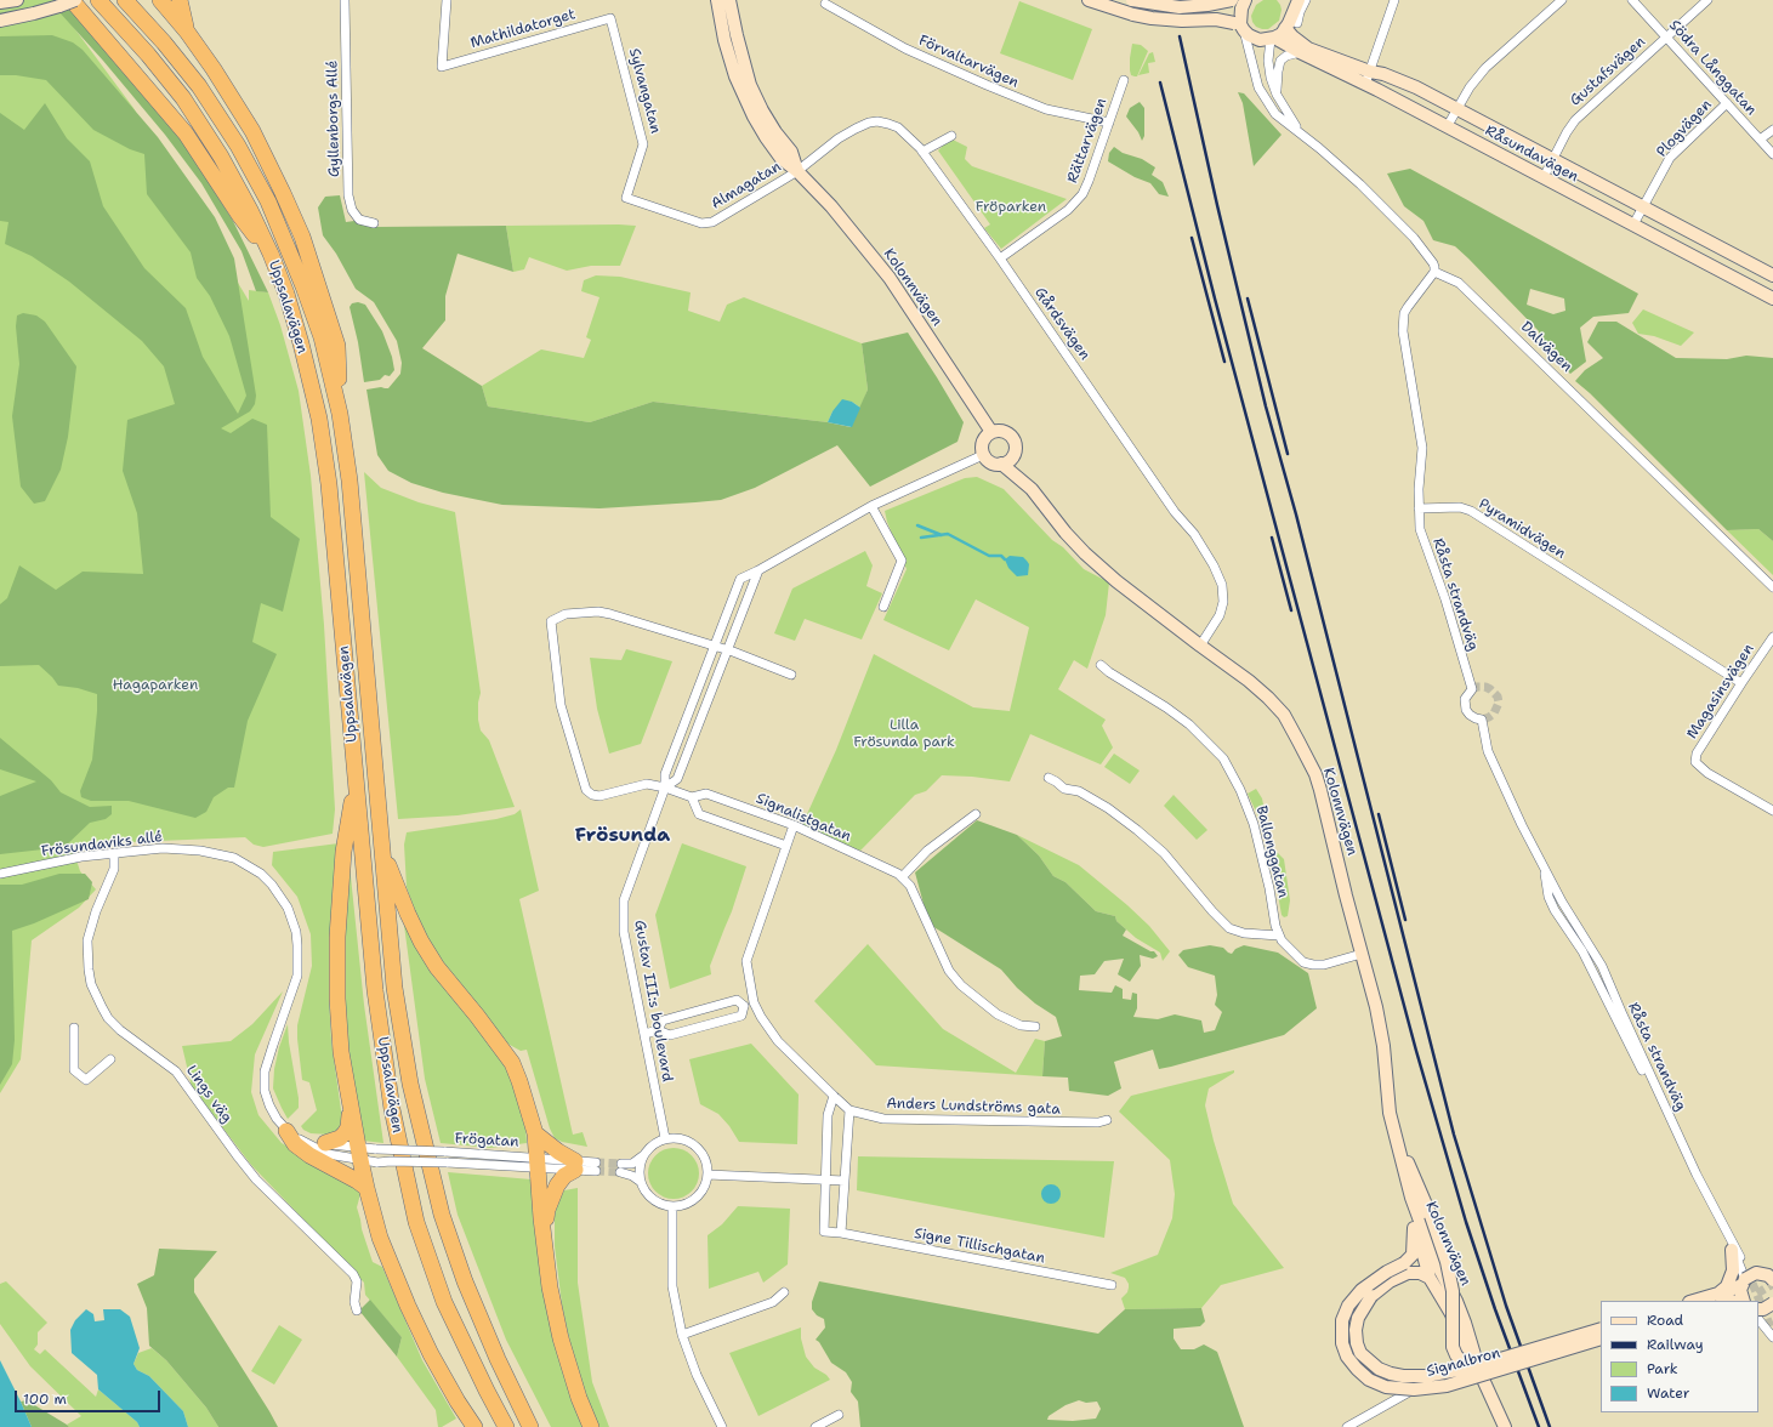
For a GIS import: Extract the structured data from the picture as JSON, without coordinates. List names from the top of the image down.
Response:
{
  "streets": {
    "highway": ["Uppsalavägen"],
    "street": [
      "Mathildatorget",
      "Förvaltarvägen",
      "Södra Långgatan",
      "Gustafsvägen",
      "Sylvangatan",
      "Gyllenborgs Allé",
      "Plogvägen",
      "Rättarvägen",
      "Råsundavägen",
      "Almagatan",
      "Kolonnvägen",
      "Gårdsvägen",
      "Dalvägen",
      "Pyramidvägen",
      "Råsta strandväg",
      "Magasinsvägen",
      "Signalistgatan",
      "Frösundaviks allé",
      "Ballonggatan",
      "Gustav III:s boulevard",
      "Lings väg",
      "Anders Lundströms gata",
      "Frögatan",
      "Signe Tillischgatan",
      "Signalbron"
    ]
  },
  "crossings": [
    ["Mathildatorget", "Sylvangatan"],
    ["Förvaltarvägen", "Rättarvägen"],
    ["Södra Långgatan", "Gustafsvägen"],
    ["Södra Långgatan", "Plogvägen"],
    ["Gustafsvägen", "Råsundavägen"],
    ["Sylvangatan", "Almagatan"],
    ["Plogvägen", "Råsundavägen"],
    ["Rättarvägen", "Gårdsvägen"],
    ["Almagatan", "Kolonnvägen"],
    ["Almagatan", "Gårdsvägen"],
    ["Kolonnvägen", "Gårdsvägen"],
    ["Kolonnvägen", "Ballonggatan"],
    ["Kolonnvägen", "Gustav III:s boulevard"],
    ["Kolonnvägen", "Signalbron"],
    ["Pyramidvägen", "Råsta strandväg"],
    ["Pyramidvägen", "Magasinsvägen"],
    ["Signalistgatan", "Gustav III:s boulevard"],
    ["Signalistgatan", "Anders Lundströms gata"],
    ["Frösundaviks allé", "Lings väg"],
    ["Frösundaviks allé", "Frögatan"],
    ["Anders Lundströms gata", "Signe Tillischgatan"]
  ],
  "districts": ["Frösunda"],
  "parks": ["Fröparken", "Hagaparken", "Lilla Frösunda park"],
  "legend": [
    "Road",
    "Railway",
    "Park",
    "Water"
  ],
  "scale_bar": "100 m"
}
